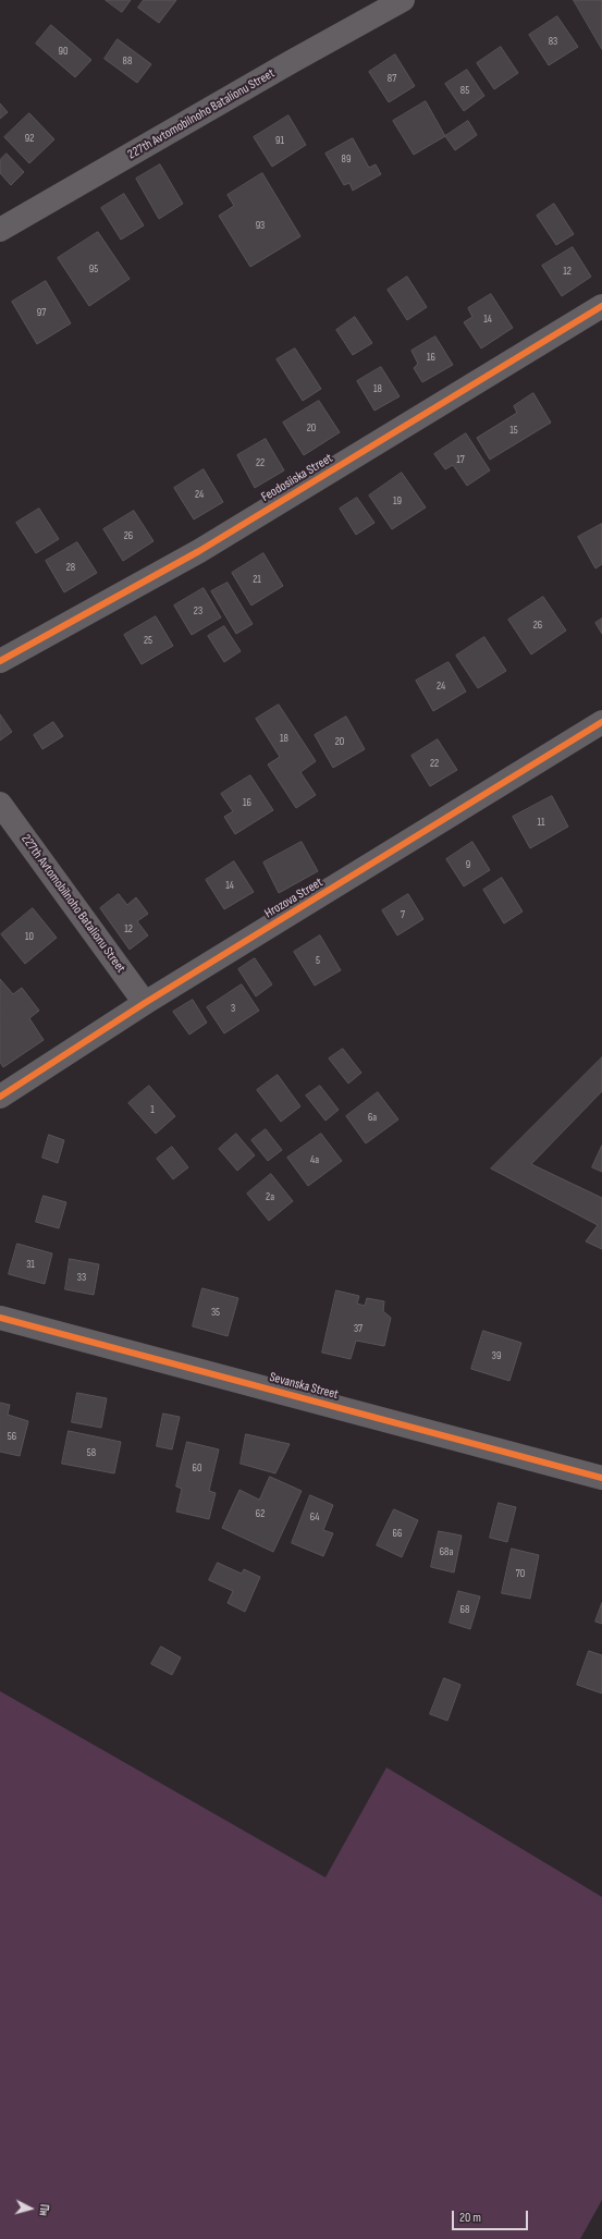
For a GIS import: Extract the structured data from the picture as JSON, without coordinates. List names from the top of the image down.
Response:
{
  "streets": {
    "street": [
      "227th Avtomobilnoho Batalionu Street",
      "Feodosiiska Street",
      "Hrozova Street",
      "Sevanska Street"
    ]
  },
  "crossings": [
    ["227th Avtomobilnoho Batalionu Street", "Hrozova Street"]
  ],
  "house_numbers": [
    "83",
    "90",
    "88",
    "87",
    "85",
    "92",
    "91",
    "89",
    "93",
    "95",
    "12",
    "97",
    "14",
    "16",
    "18",
    "20",
    "15",
    "17",
    "22",
    "24",
    "19",
    "26",
    "28",
    "21",
    "23",
    "26",
    "25",
    "24",
    "18",
    "20",
    "22",
    "16",
    "11",
    "9",
    "14",
    "7",
    "12",
    "10",
    "5",
    "3",
    "1",
    "6а",
    "4а",
    "2а",
    "31",
    "33",
    "35",
    "37",
    "39",
    "56",
    "58",
    "60",
    "62",
    "64",
    "66",
    "68а",
    "70",
    "68"
  ],
  "scale_bar": "20 m",
  "north": "right"
}
